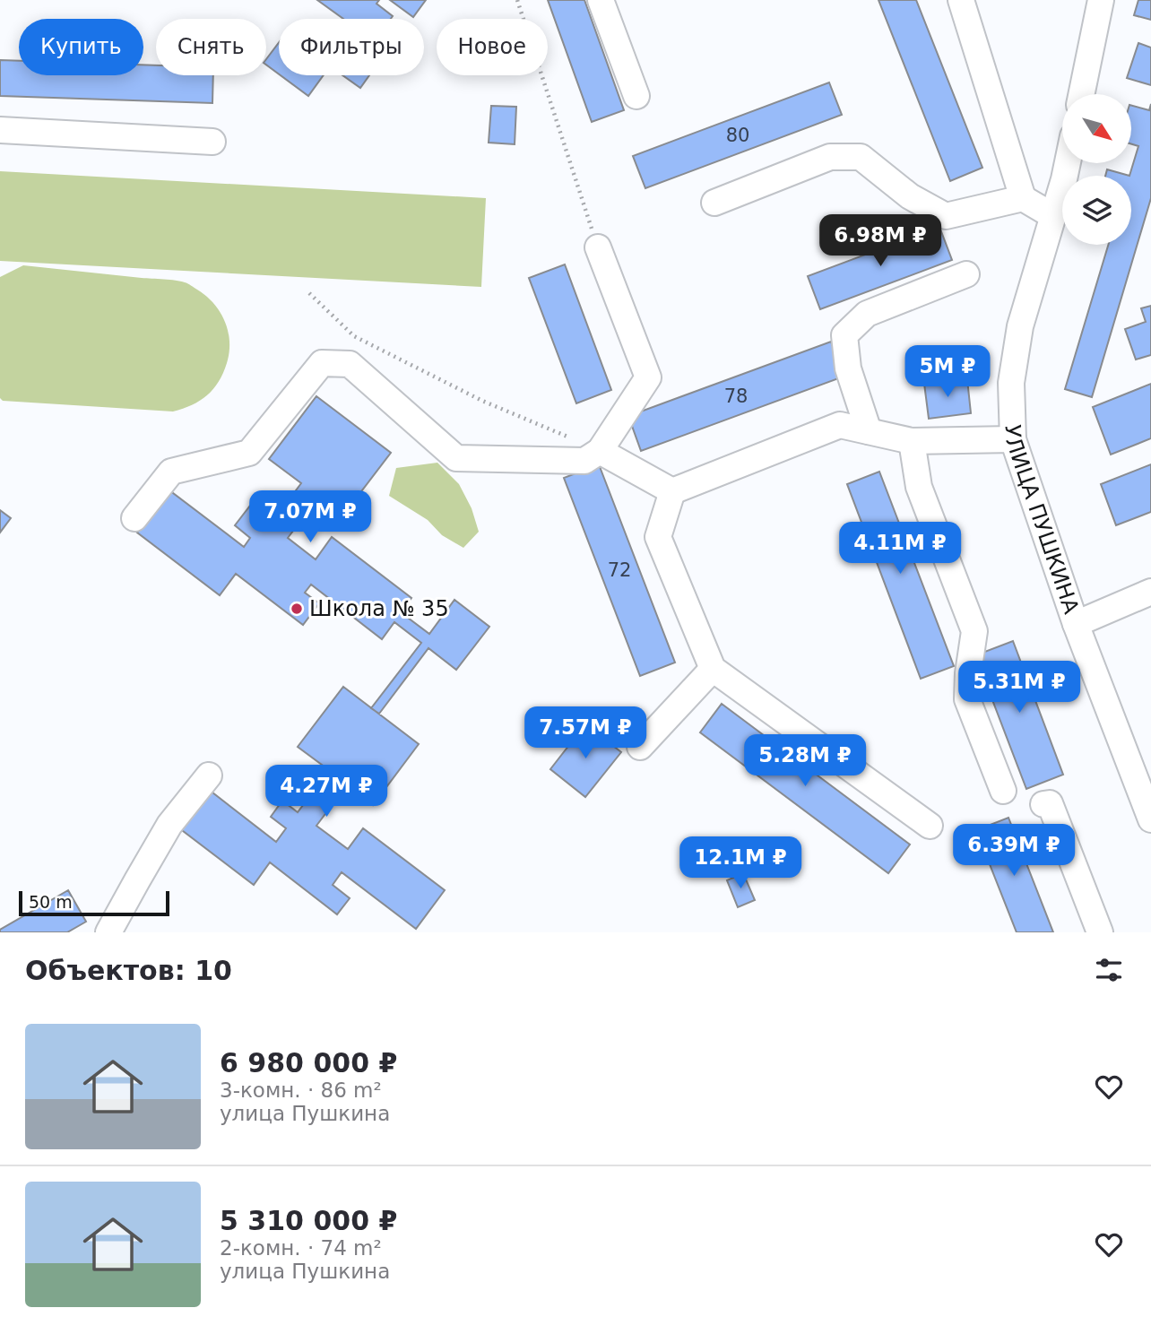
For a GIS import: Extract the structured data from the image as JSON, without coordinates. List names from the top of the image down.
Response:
{
  "streets": {
    "street": ["УЛИЦА ПУШКИНА"]
  },
  "places": ["Школа № 35"],
  "house_numbers": ["80", "78", "72"],
  "scale_bar": "50 m",
  "north": "bottom right",
  "page": {
    "chip": [
      "Купить",
      "Снять",
      "Фильтры",
      "Новое"
    ],
    "price": [
      "6.98M ₽",
      "5M ₽",
      "7.07M ₽",
      "4.11M ₽",
      "5.31M ₽",
      "7.57M ₽",
      "5.28M ₽",
      "4.27M ₽",
      "6.39M ₽",
      "12.1M ₽"
    ],
    "scale": "50 m",
    "heading": "Объектов: 10",
    "list": [
      {
        "name": "6 980 000 ₽",
        "note": "3-комн. · 86 m² · улица Пушкина"
      },
      {
        "name": "5 310 000 ₽",
        "note": "2-комн. · 74 m² · улица Пушкина"
      }
    ]
  }
}
